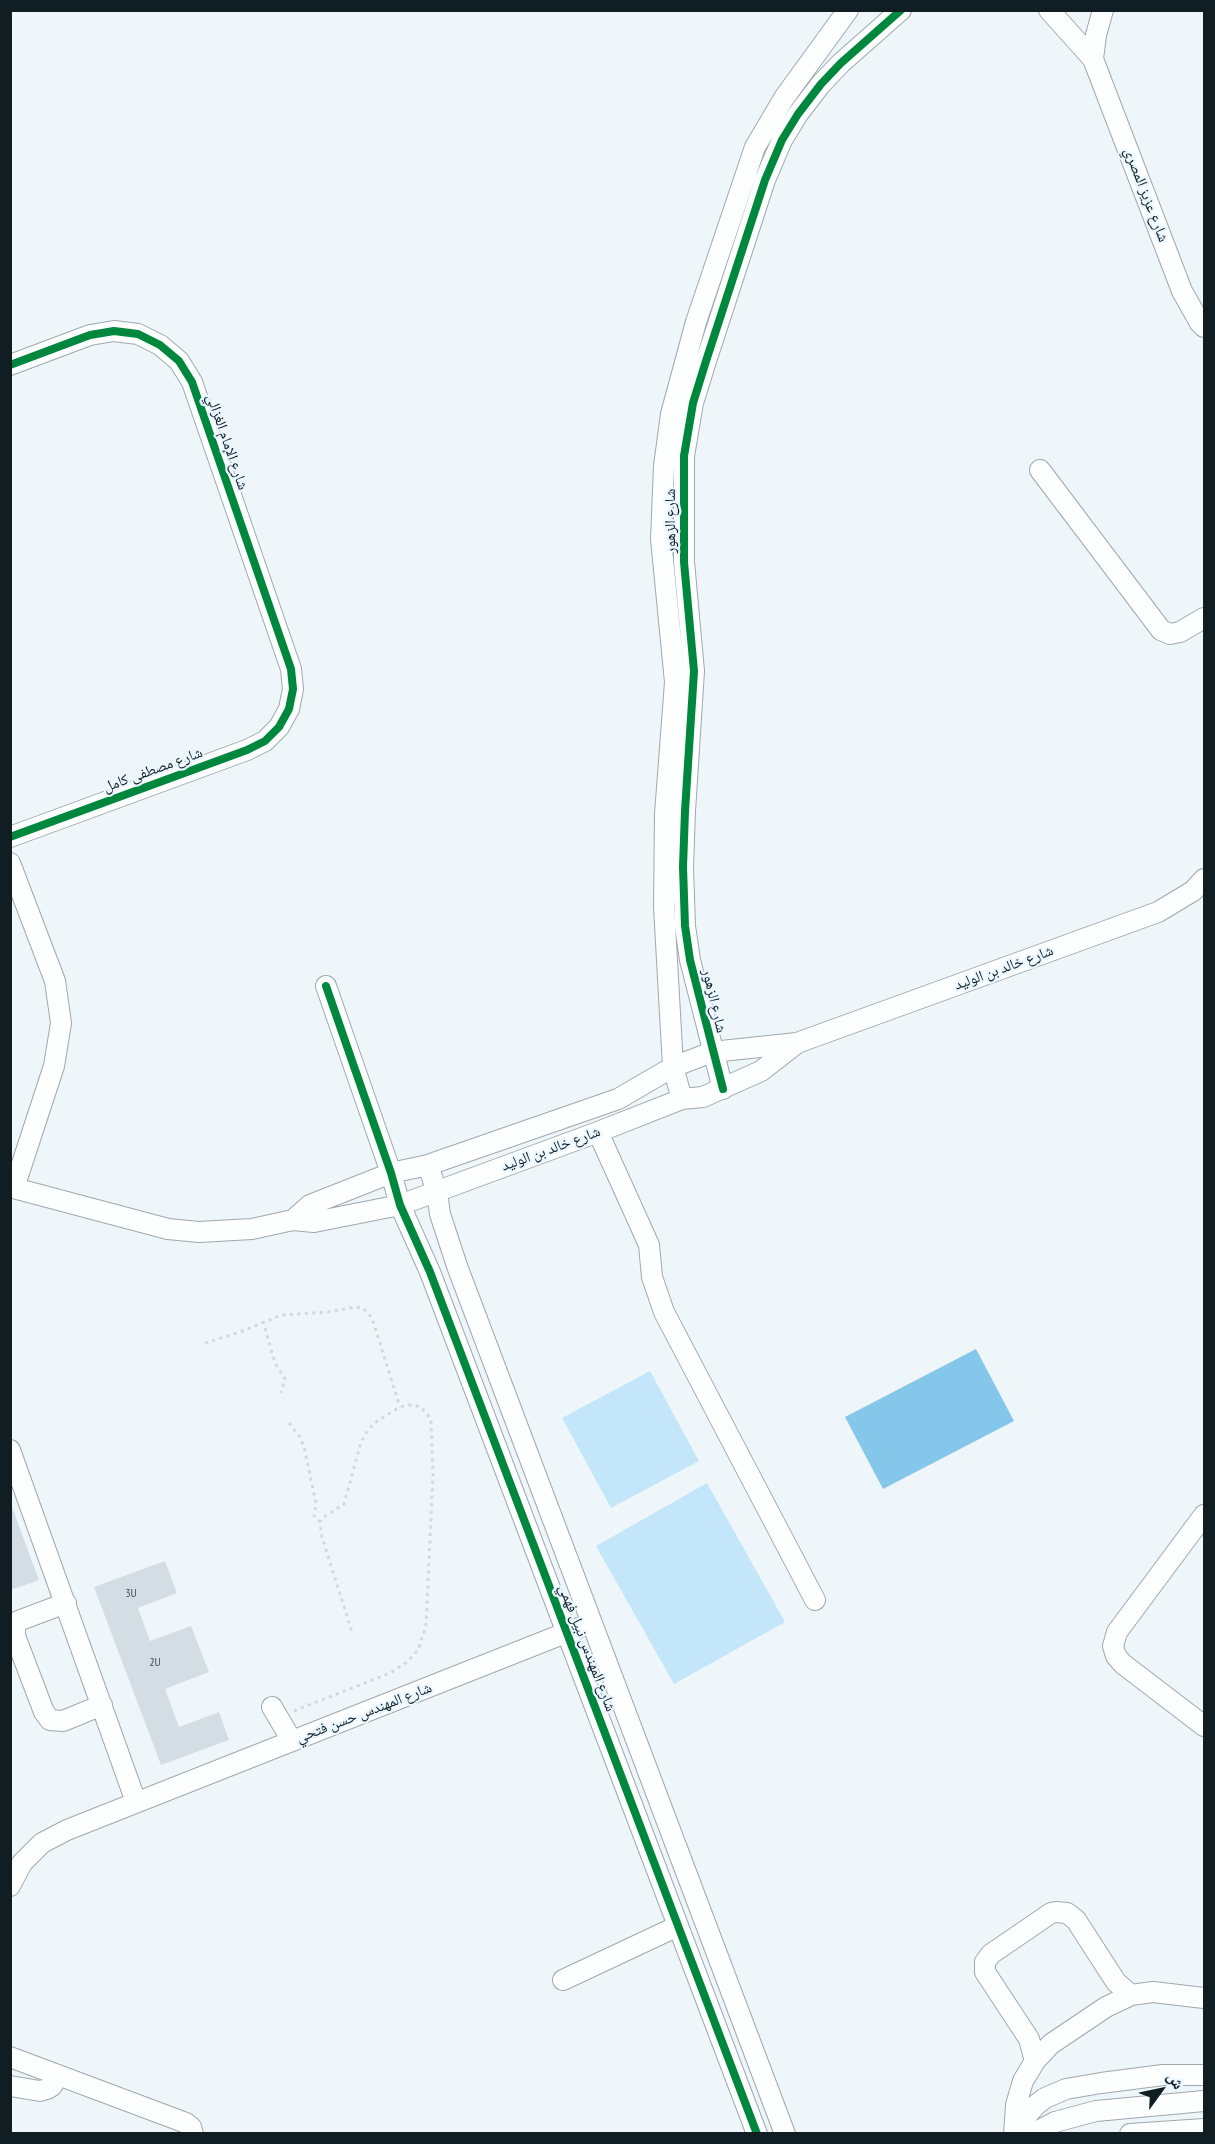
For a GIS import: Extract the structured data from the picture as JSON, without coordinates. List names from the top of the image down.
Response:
{
  "streets": {
    "street": [
      "شارع عزيز المصري",
      "شارع الإمام الغزالي",
      "شارع الزهور",
      "شارع مصطفى كامل",
      "شارع خالد بن الوليد",
      "شارع المهندس نبيل فهمي",
      "شارع المهندس حسن فتحي"
    ]
  },
  "crossings": [
    ["شارع الإمام الغزالي", "شارع مصطفى كامل"],
    ["شارع الزهور", "شارع خالد بن الوليد"],
    ["شارع خالد بن الوليد", "شارع المهندس نبيل فهمي"],
    ["شارع المهندس نبيل فهمي", "شارع المهندس حسن فتحي"]
  ],
  "house_numbers": ["3U", "2U"],
  "north": "top right"
}
